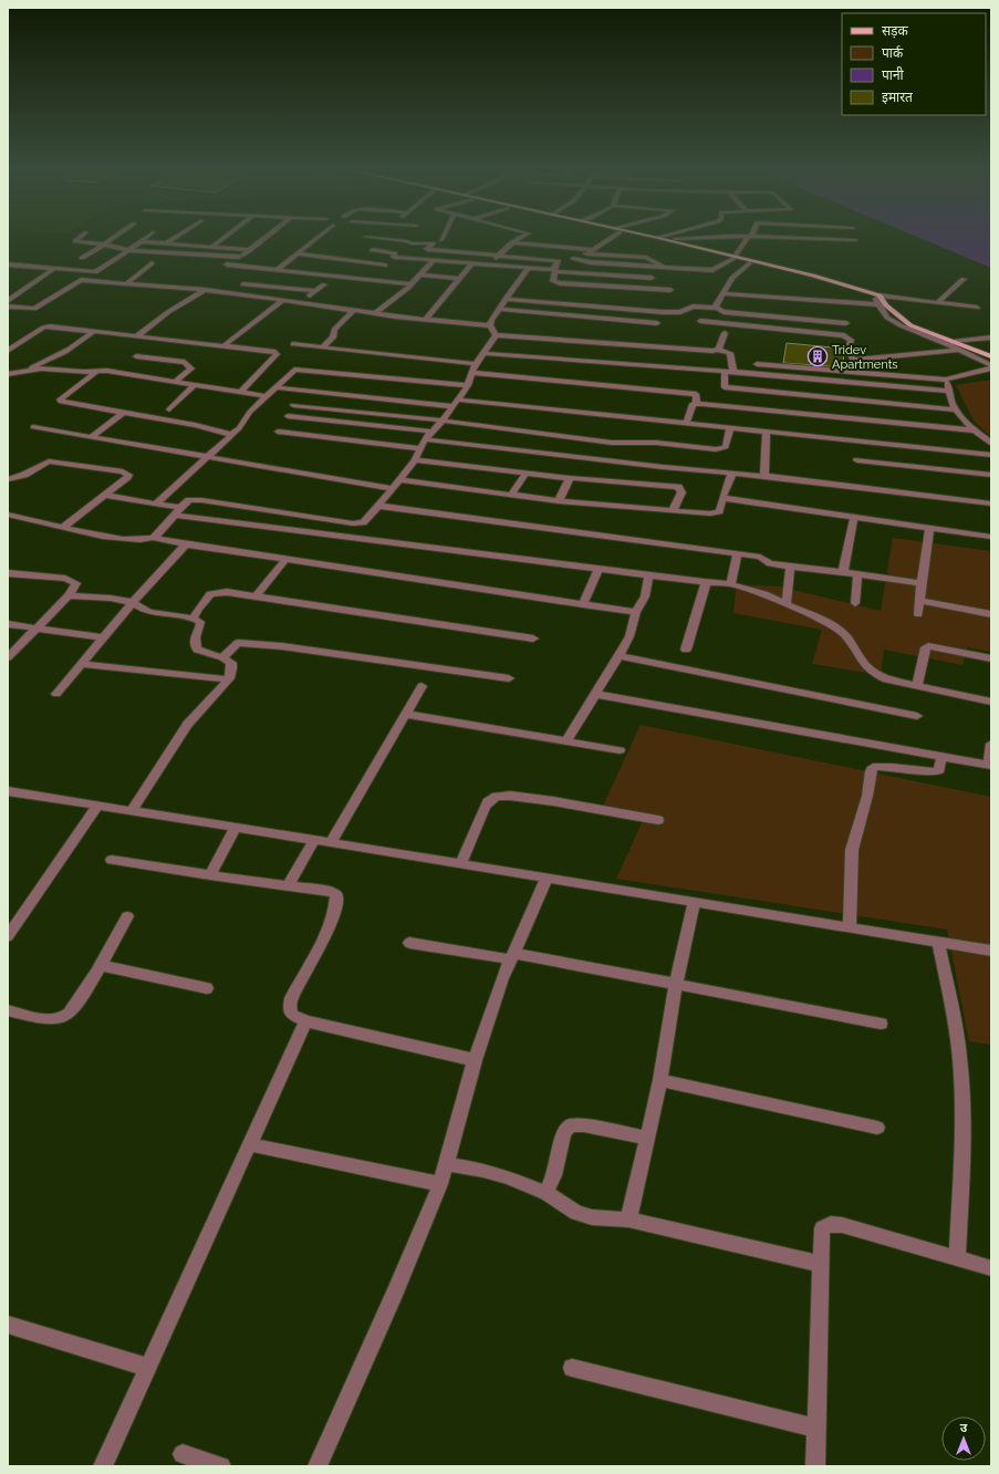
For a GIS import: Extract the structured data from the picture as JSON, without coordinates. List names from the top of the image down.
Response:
{
  "places": {
    "building": ["Tridev Apartments"]
  },
  "legend": [
    "सड़क",
    "पार्क",
    "पानी",
    "इमारत"
  ],
  "north": "top"
}
